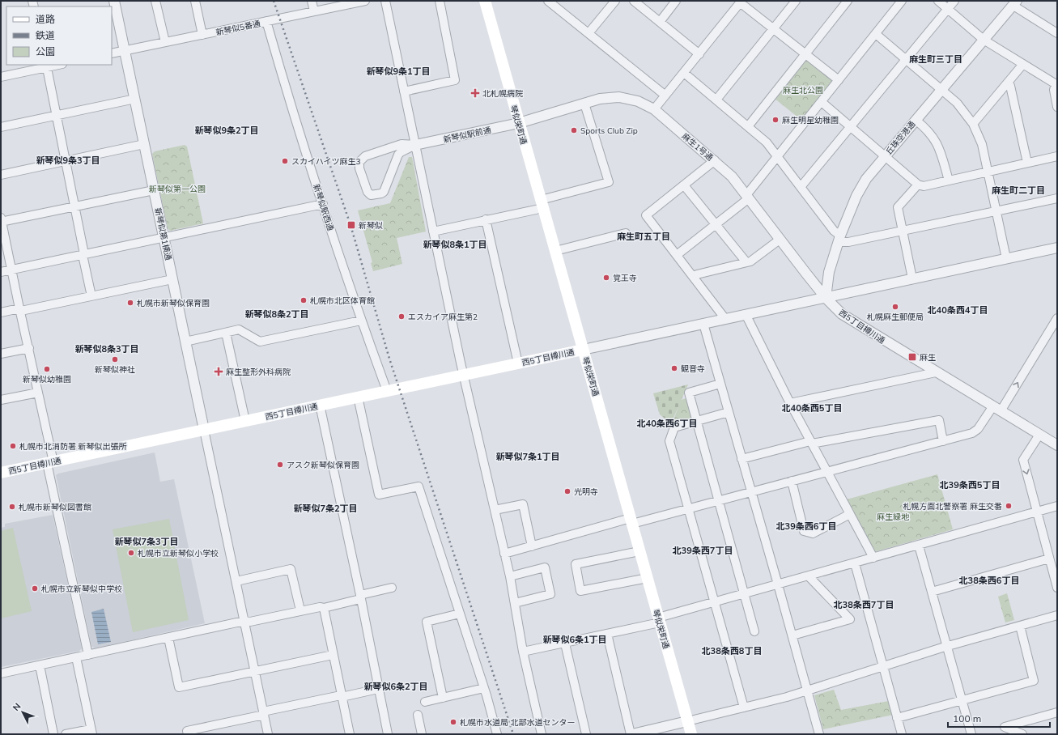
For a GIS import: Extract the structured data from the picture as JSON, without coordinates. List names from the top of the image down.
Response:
{
  "streets": {
    "main road": ["琴似栄町通", "西5丁目樽川通"],
    "street": [
      "新琴似5番通",
      "新琴似駅前通",
      "丘珠空港通",
      "麻生1号通",
      "新琴似駅西通",
      "新琴似第1横通"
    ]
  },
  "crossings": [
    ["新琴似5番通", "新琴似駅西通"],
    ["新琴似5番通", "新琴似第1横通"],
    ["琴似栄町通", "新琴似駅前通"],
    ["琴似栄町通", "麻生1号通"],
    ["琴似栄町通", "西5丁目樽川通"],
    ["新琴似駅前通", "麻生1号通"],
    ["丘珠空港通", "麻生1号通"],
    ["丘珠空港通", "西5丁目樽川通"],
    ["麻生1号通", "西5丁目樽川通"],
    ["新琴似駅西通", "西5丁目樽川通"],
    ["新琴似第1横通", "西5丁目樽川通"]
  ],
  "districts": [
    "麻生町三丁目",
    "新琴似9条1丁目",
    "新琴似9条2丁目",
    "新琴似9条3丁目",
    "麻生町二丁目",
    "麻生町五丁目",
    "新琴似8条1丁目",
    "北40条西4丁目",
    "新琴似8条2丁目",
    "新琴似8条3丁目",
    "北40条西5丁目",
    "北40条西6丁目",
    "新琴似7条1丁目",
    "北39条西5丁目",
    "新琴似7条2丁目",
    "北39条西6丁目",
    "新琴似7条3丁目",
    "北39条西7丁目",
    "北38条西6丁目",
    "北38条西7丁目",
    "新琴似6条1丁目",
    "北38条西8丁目",
    "新琴似6条2丁目"
  ],
  "parks": ["麻生北公園", "新琴似第一公園", "麻生緑地"],
  "places": {
    "health": ["北札幌病院", "麻生整形外科病院"],
    "other": [
      "麻生明星幼稚園",
      "Sports Club Zip",
      "スカイハイツ麻生3",
      "覚王寺",
      "札幌市北区体育館",
      "札幌市新琴似保育園",
      "札幌麻生郵便局",
      "エスカイア麻生第2",
      "新琴似神社",
      "観音寺",
      "新琴似幼稚園",
      "札幌市北消防署 新琴似出張所",
      "アスク新琴似保育園",
      "光明寺",
      "札幌方面北警察署 麻生交番",
      "札幌市新琴似図書館",
      "札幌市立新琴似小学校",
      "札幌市立新琴似中学校",
      "札幌市水道局 北部水道センター"
    ],
    "transit": ["新琴似", "麻生"]
  },
  "legend": ["道路", "鉄道", "公園"],
  "scale_bar": "100 m",
  "north": "top left"
}
